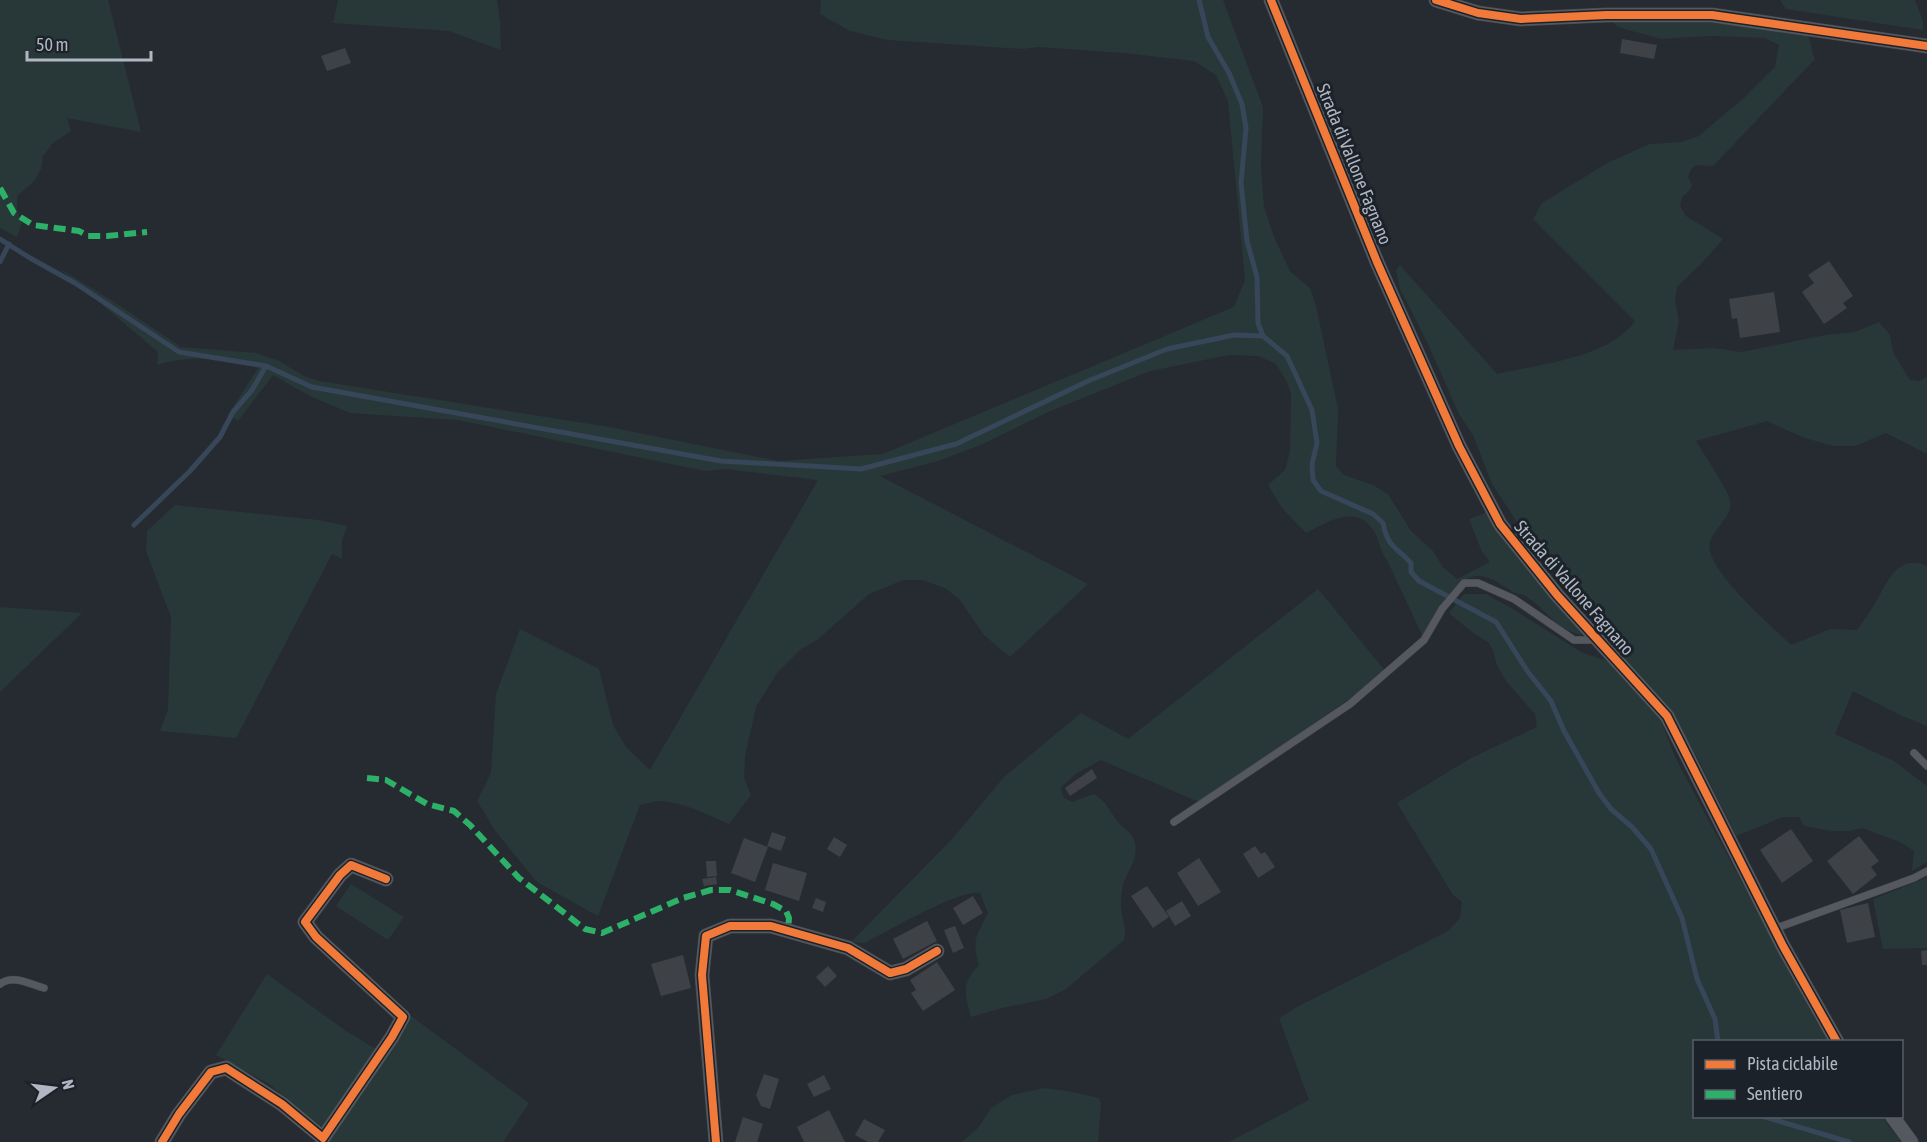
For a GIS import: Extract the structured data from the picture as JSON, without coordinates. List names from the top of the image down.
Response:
{
  "streets": {
    "street": ["Strada di Vallone Fagnano"]
  },
  "legend": ["Pista ciclabile", "Sentiero"],
  "scale_bar": "50 m",
  "north": "right"
}
